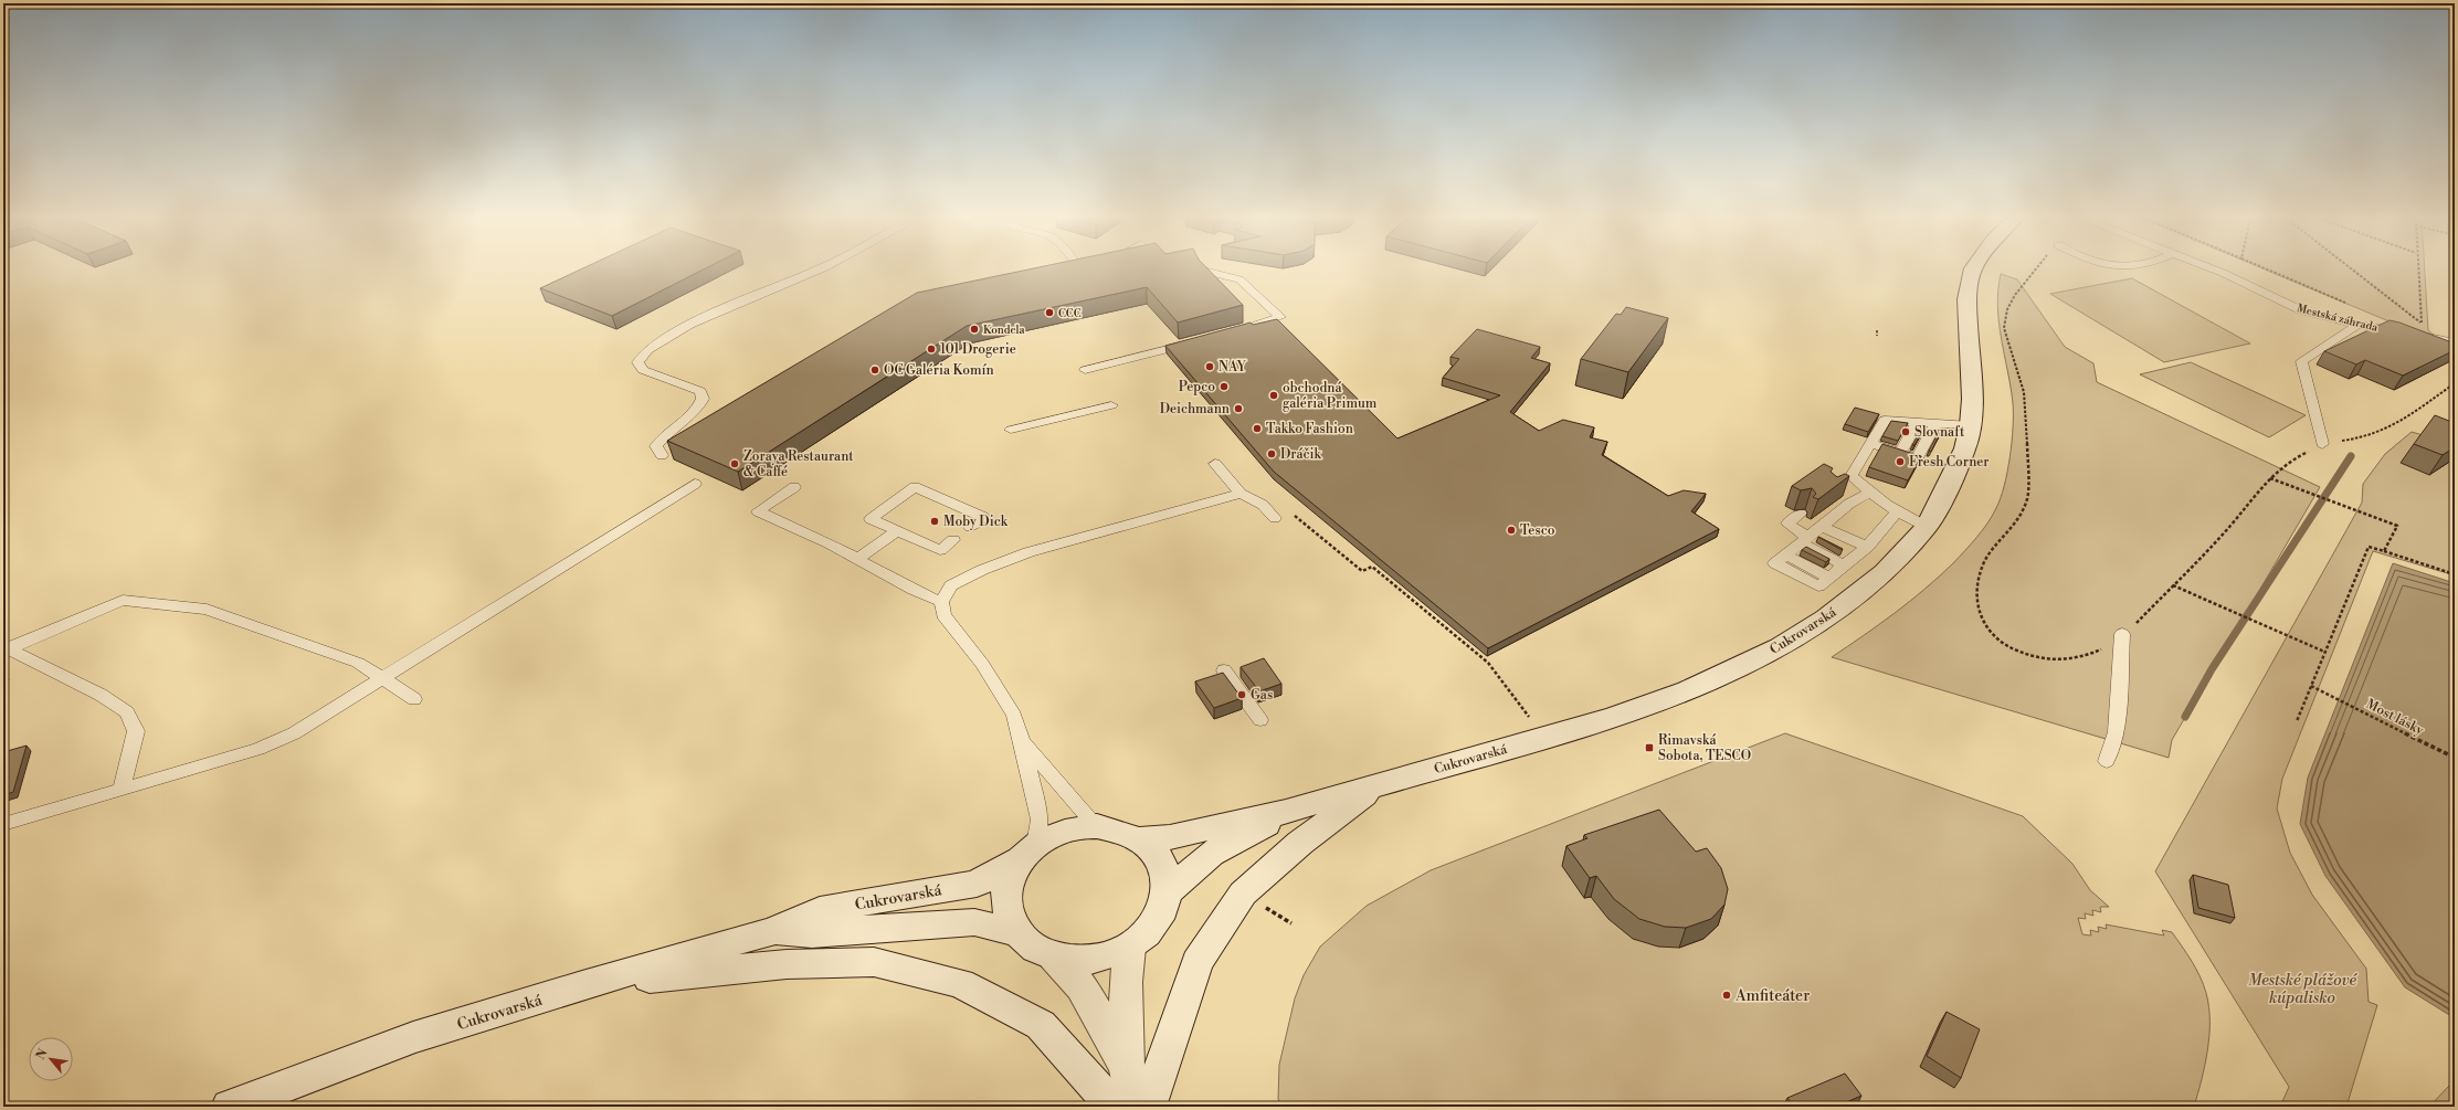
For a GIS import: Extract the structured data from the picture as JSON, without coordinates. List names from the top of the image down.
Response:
{
  "streets": {
    "main road": ["Cukrovarská"],
    "lane": ["Mestská záhrada"],
    "path": ["Most lásky"]
  },
  "parks": ["Mestské plážové kúpalisko"],
  "places": {
    "other": [
      "CCC",
      "Kondela",
      "101 Drogerie",
      "NAY",
      "OC Galéria Komín",
      "Pepco",
      "obchodná galéria Primum",
      "Deichmann",
      "Takko Fashion",
      "Slovnaft",
      "Dráčik",
      "Fresh Corner",
      "Zoraya Restaurant & Caffé",
      "Moby Dick",
      "Tesco",
      "Gas",
      "Amfiteáter"
    ],
    "transit": ["Rimavská Sobota, TESCO"]
  },
  "north": "top left"
}
